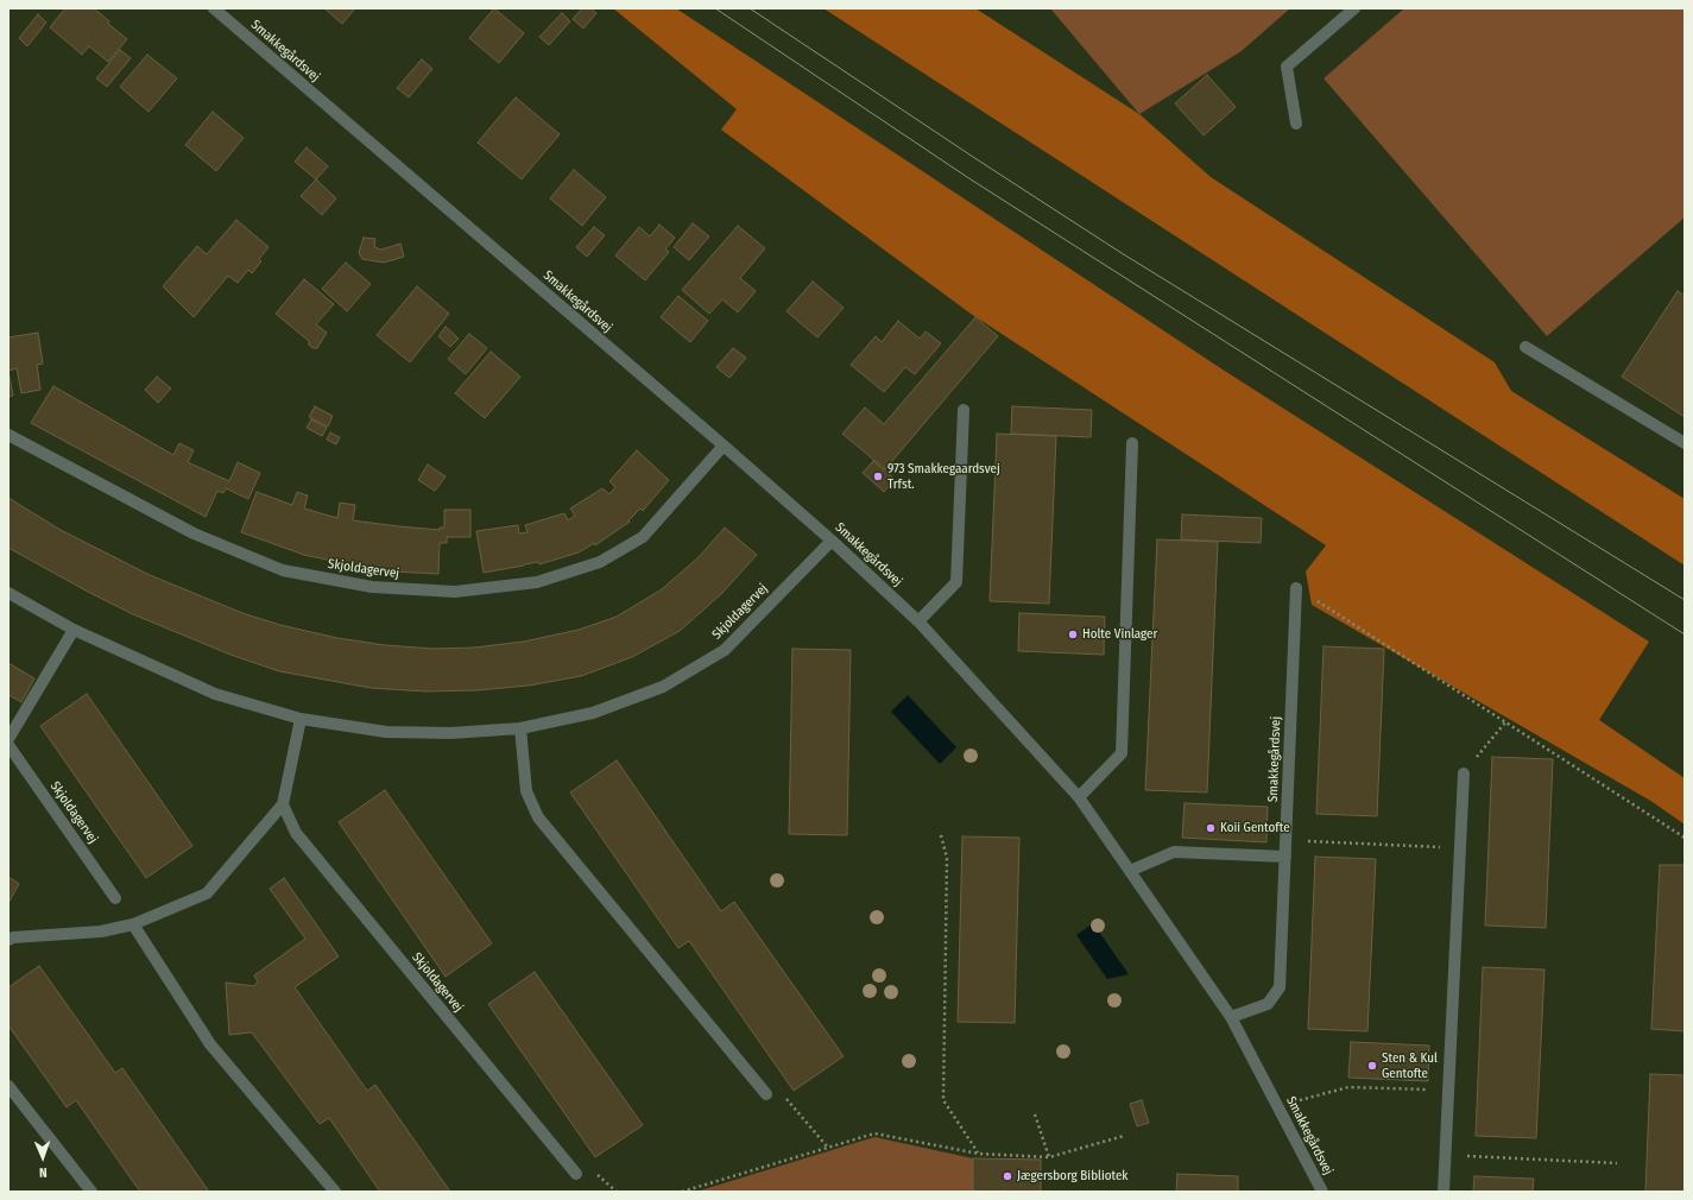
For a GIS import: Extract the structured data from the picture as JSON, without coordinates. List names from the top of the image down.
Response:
{
  "streets": {
    "street": ["Smakkegårdsvej", "Skjoldagervej"]
  },
  "crossings": [
    ["Smakkegårdsvej", "Skjoldagervej"]
  ],
  "places": [
    "973 Smakkegaardsvej Trfst.",
    "Holte Vinlager",
    "Koii Gentofte",
    "Sten & Kul Gentofte",
    "Jægersborg Bibliotek"
  ],
  "north": "bottom"
}
